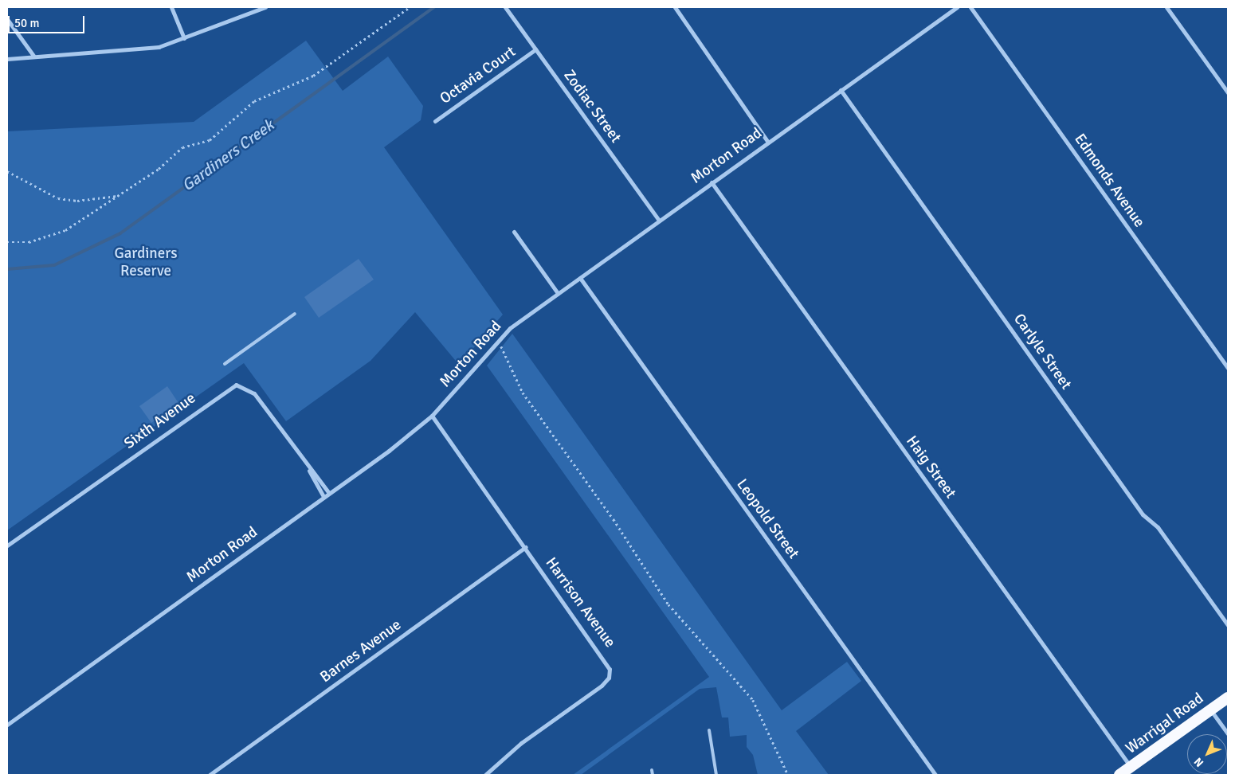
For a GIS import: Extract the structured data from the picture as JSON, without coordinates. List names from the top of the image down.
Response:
{
  "streets": {
    "highway": ["Warrigal Road"],
    "street": [
      "Octavia Court",
      "Zodiac Street",
      "Morton Road",
      "Edmonds Avenue",
      "Carlyle Street",
      "Sixth Avenue",
      "Haig Street",
      "Leopold Street",
      "Harrison Avenue",
      "Barnes Avenue"
    ]
  },
  "crossings": [
    ["Octavia Court", "Zodiac Street"],
    ["Zodiac Street", "Morton Road"],
    ["Morton Road", "Carlyle Street"],
    ["Morton Road", "Sixth Avenue"],
    ["Morton Road", "Haig Street"],
    ["Morton Road", "Leopold Street"],
    ["Morton Road", "Harrison Avenue"],
    ["Haig Street", "Warrigal Road"],
    ["Harrison Avenue", "Barnes Avenue"]
  ],
  "water": ["Gardiners Creek"],
  "parks": ["Gardiners Reserve"],
  "scale_bar": "50 m",
  "north": "bottom left"
}
